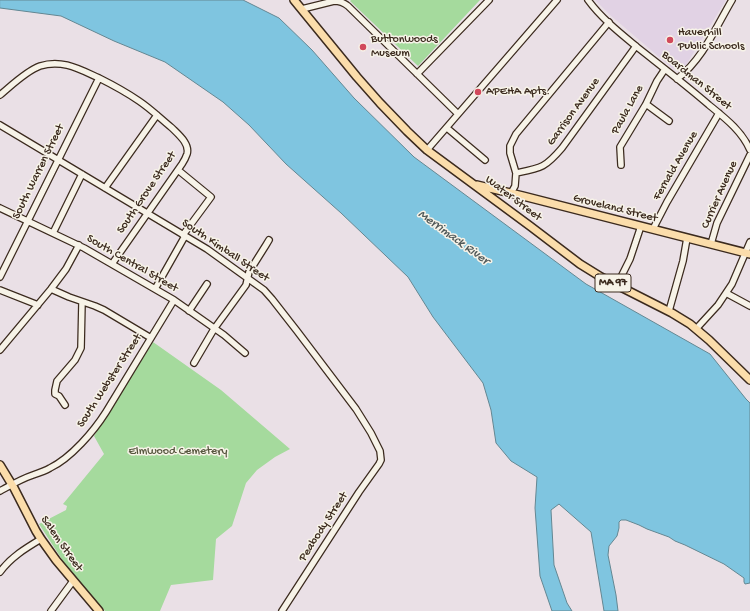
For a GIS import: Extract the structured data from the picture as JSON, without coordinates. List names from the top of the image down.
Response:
{
  "streets": {
    "main road": [
      "Water Street",
      "Groveland Street",
      "MA 97",
      "Salem Street"
    ],
    "street": [
      "Boardman Street",
      "Paula Lane",
      "Garrison Avenue",
      "Fernald Avenue",
      "South Warren Street",
      "South Grove Street",
      "Currier Avenue",
      "South Kimball Street",
      "South Central Street",
      "South Webster Street",
      "Peabody Street"
    ]
  },
  "crossings": [
    ["Boardman Street", "Paula Lane"],
    ["Boardman Street", "Garrison Avenue"],
    ["Boardman Street", "Fernald Avenue"],
    ["Fernald Avenue", "Groveland Street"],
    ["South Warren Street", "South Kimball Street"],
    ["South Warren Street", "South Central Street"],
    ["South Grove Street", "South Kimball Street"],
    ["South Grove Street", "South Central Street"],
    ["Currier Avenue", "Groveland Street"],
    ["Water Street", "Groveland Street"],
    ["South Kimball Street", "Peabody Street"],
    ["South Central Street", "South Webster Street"],
    ["South Webster Street", "Salem Street"]
  ],
  "water": ["Merrimack River"],
  "parks": ["Elmwood Cemetery"],
  "places": ["Haverhill Public Schools", "Buttonwoods Museum", "APEHA Apts."]
}
